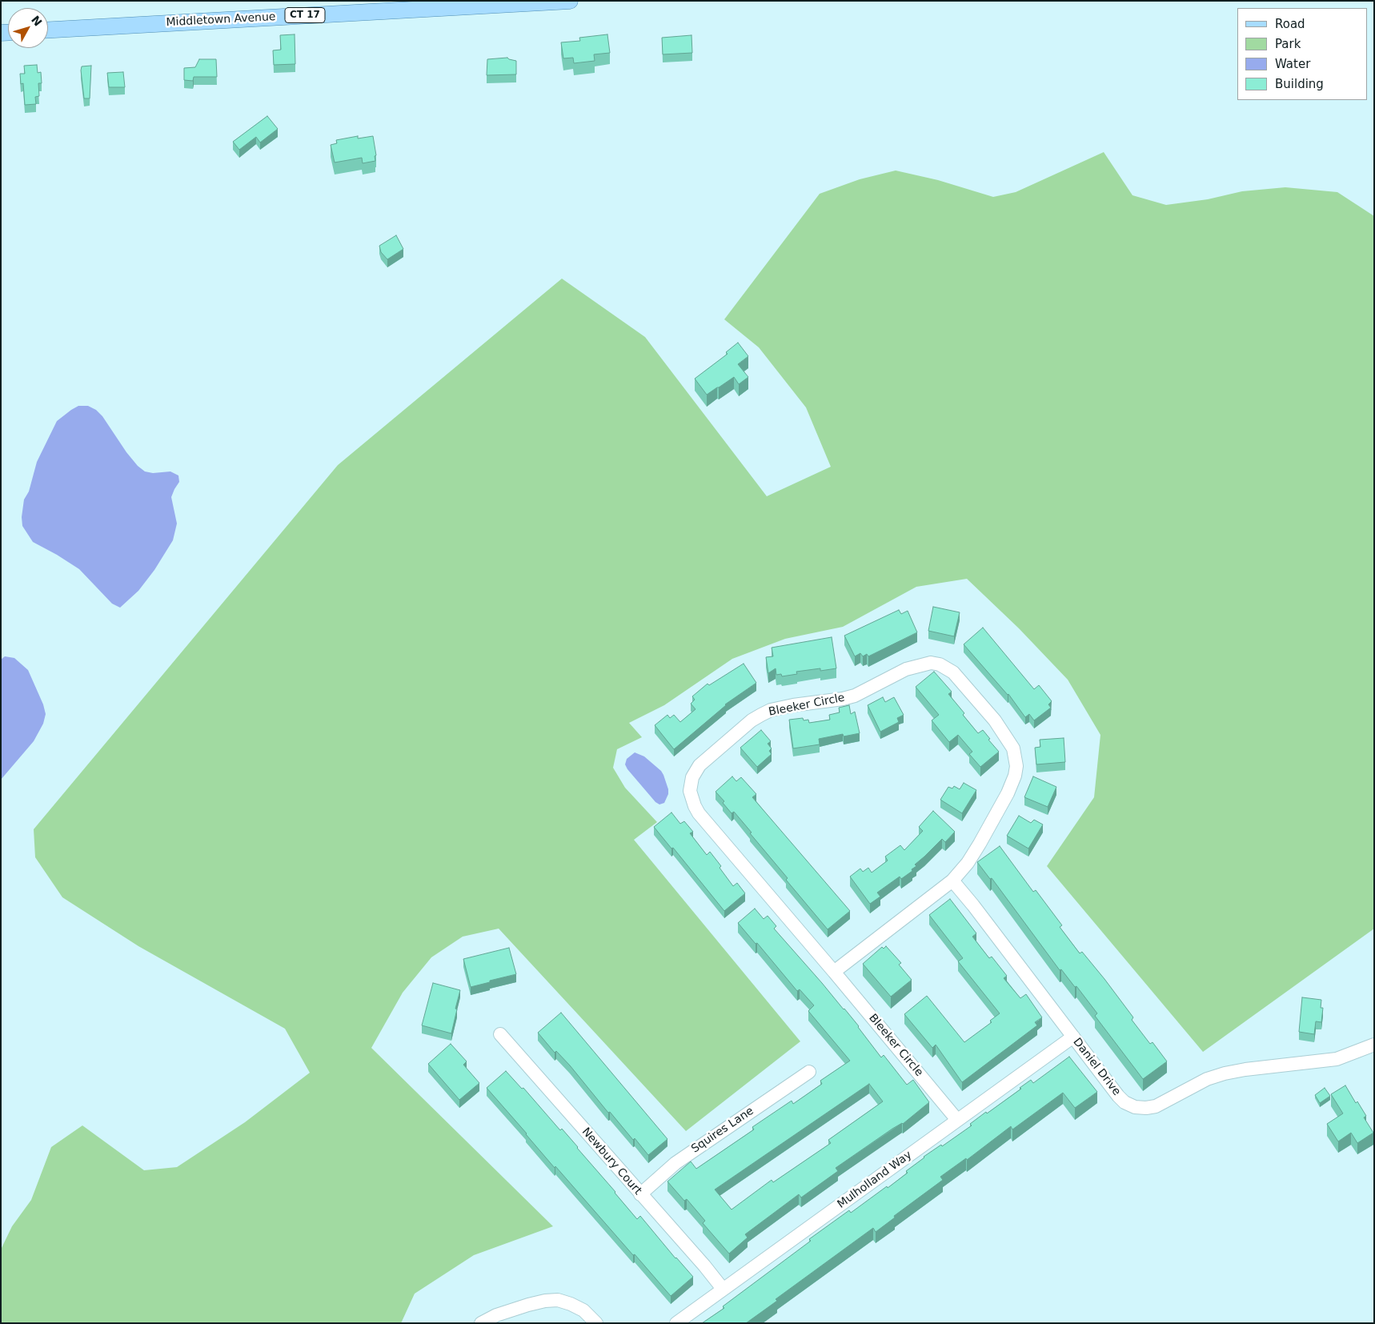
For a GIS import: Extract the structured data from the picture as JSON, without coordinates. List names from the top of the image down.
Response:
{
  "streets": {
    "main road": ["CT 17", "Middletown Avenue"],
    "street": [
      "Bleeker Circle",
      "Daniel Drive",
      "Squires Lane",
      "Newbury Court",
      "Mulholland Way"
    ]
  },
  "crossings": [
    ["Bleeker Circle", "Daniel Drive"],
    ["Bleeker Circle", "Mulholland Way"],
    ["Daniel Drive", "Mulholland Way"],
    ["Squires Lane", "Newbury Court"],
    ["Newbury Court", "Mulholland Way"]
  ],
  "legend": [
    "Road",
    "Park",
    "Water",
    "Building"
  ],
  "north": "top right"
}
